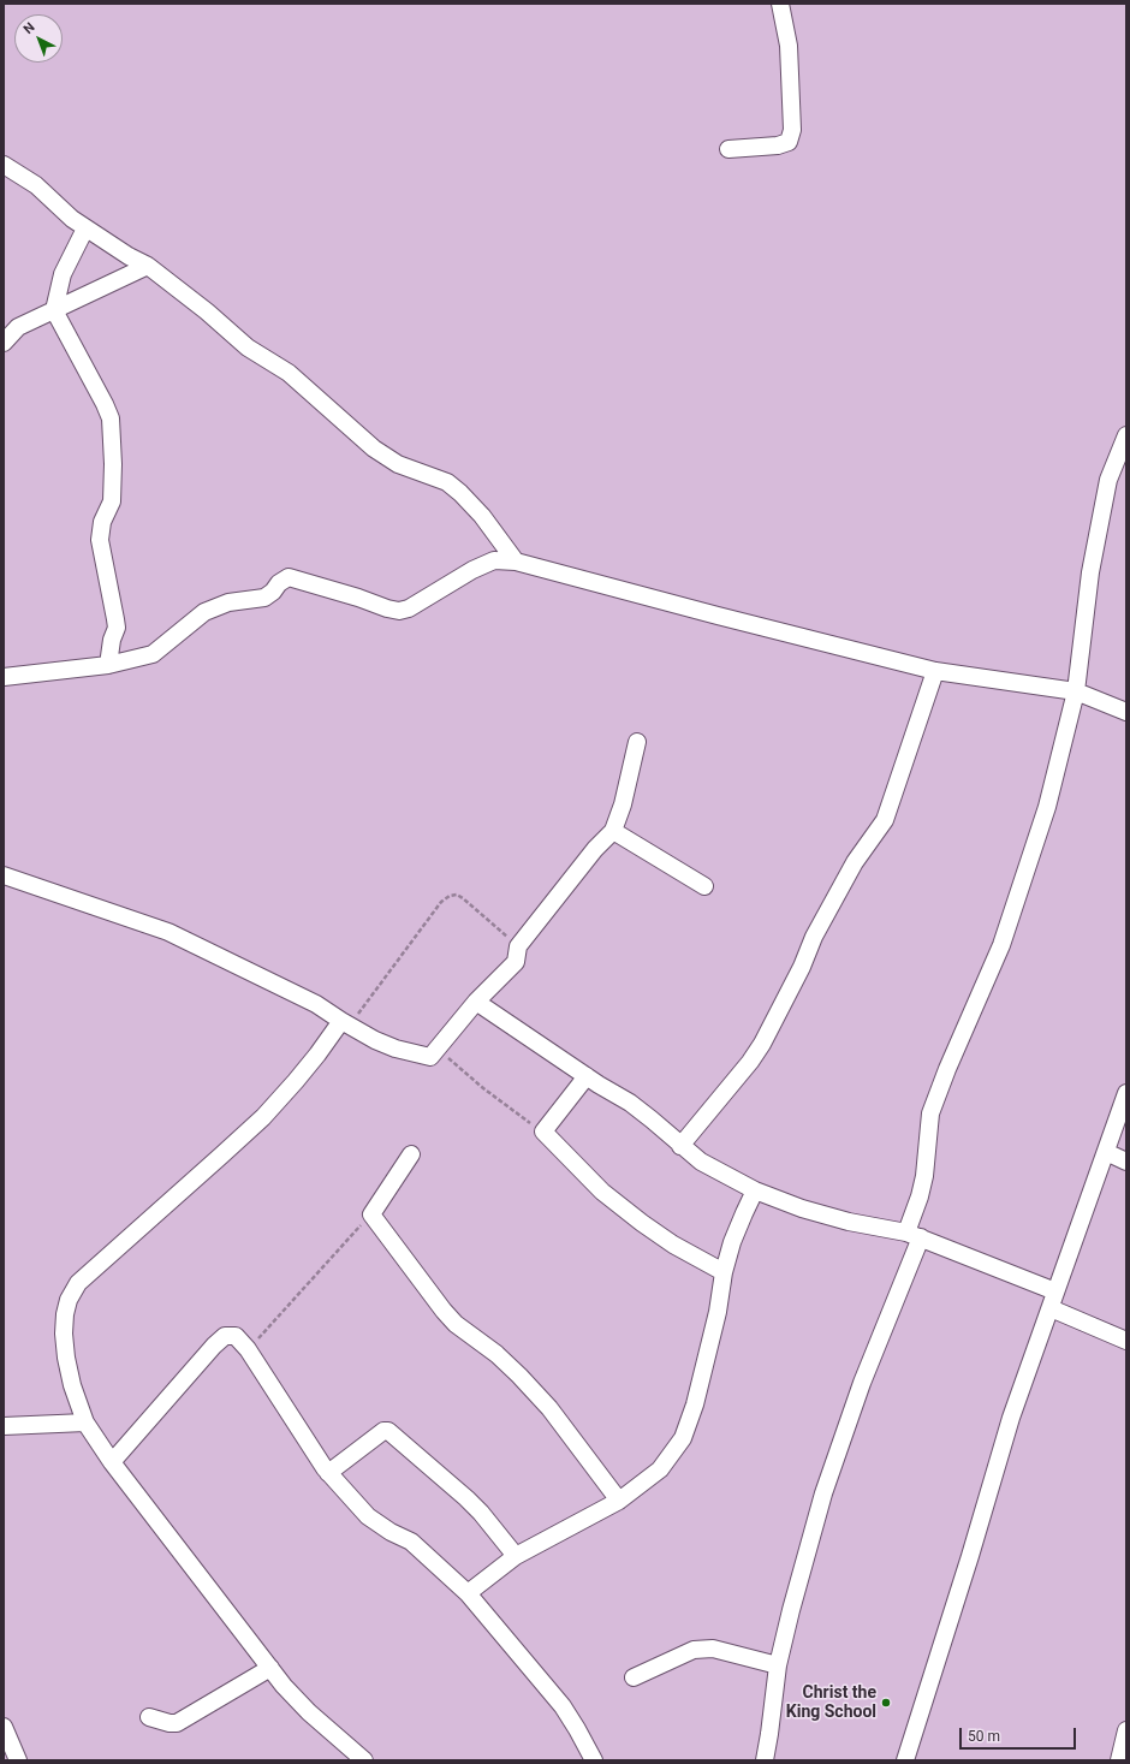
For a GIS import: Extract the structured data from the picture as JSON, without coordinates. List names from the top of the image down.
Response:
{
  "places": ["Christ the King School"],
  "scale_bar": "50 m",
  "north": "top left"
}
